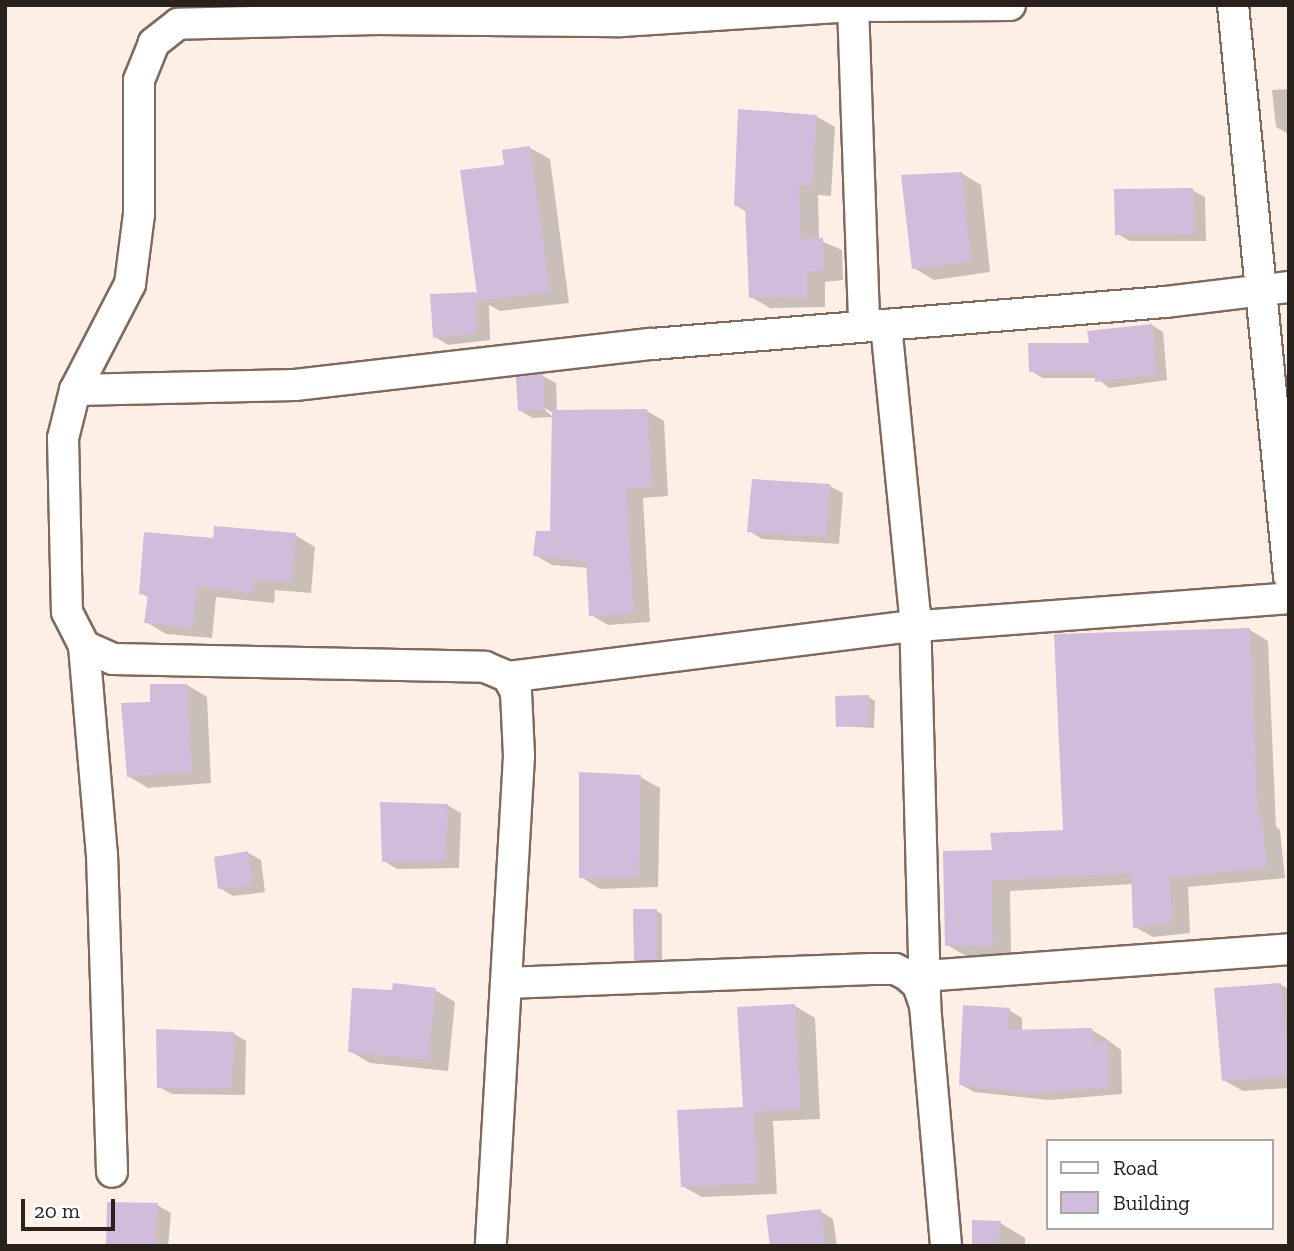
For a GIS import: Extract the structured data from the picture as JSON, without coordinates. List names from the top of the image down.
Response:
{
  "legend": ["Road", "Building"],
  "scale_bar": "20 m"
}
